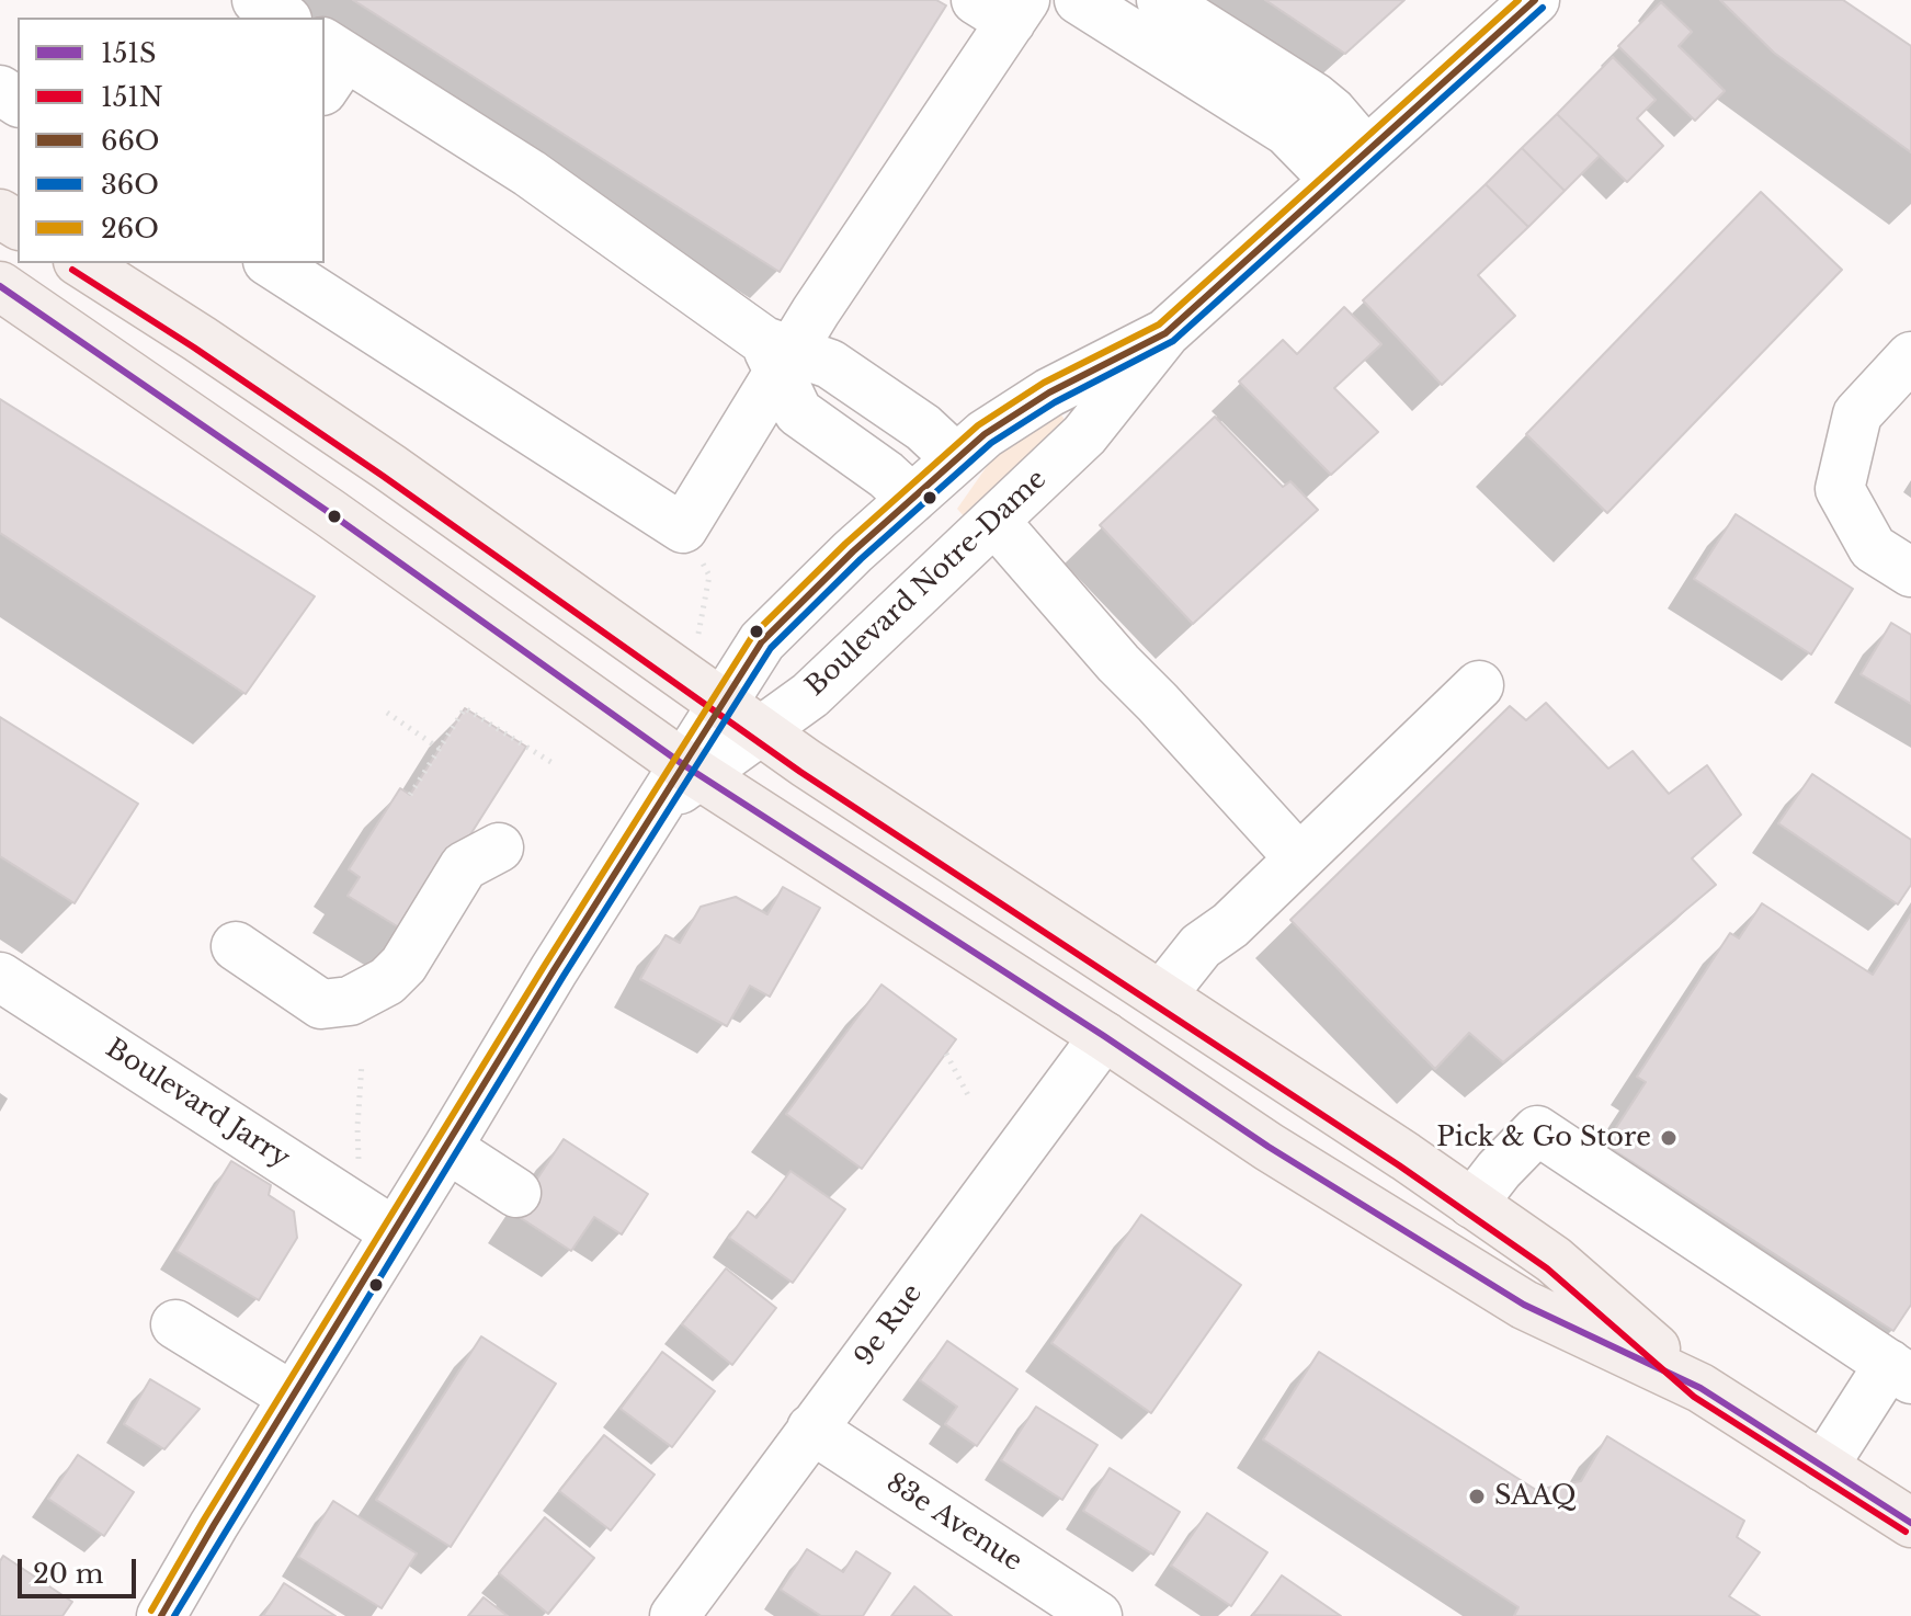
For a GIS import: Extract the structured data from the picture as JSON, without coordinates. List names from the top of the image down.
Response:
{
  "streets": {
    "street": [
      "Boulevard Notre-Dame",
      "Boulevard Jarry",
      "9e Rue",
      "83e Avenue"
    ]
  },
  "crossings": [
    ["Boulevard Notre-Dame", "Boulevard Jarry"],
    ["9e Rue", "83e Avenue"]
  ],
  "places": ["Pick & Go Store", "SAAQ"],
  "lines": [
    "transit line 66O",
    "transit line 26O",
    "transit line 36O",
    "transit line 151N",
    "transit line 151S"
  ],
  "legend": [
    "151S",
    "151N",
    "66O",
    "36O",
    "26O"
  ],
  "scale_bar": "20 m"
}
